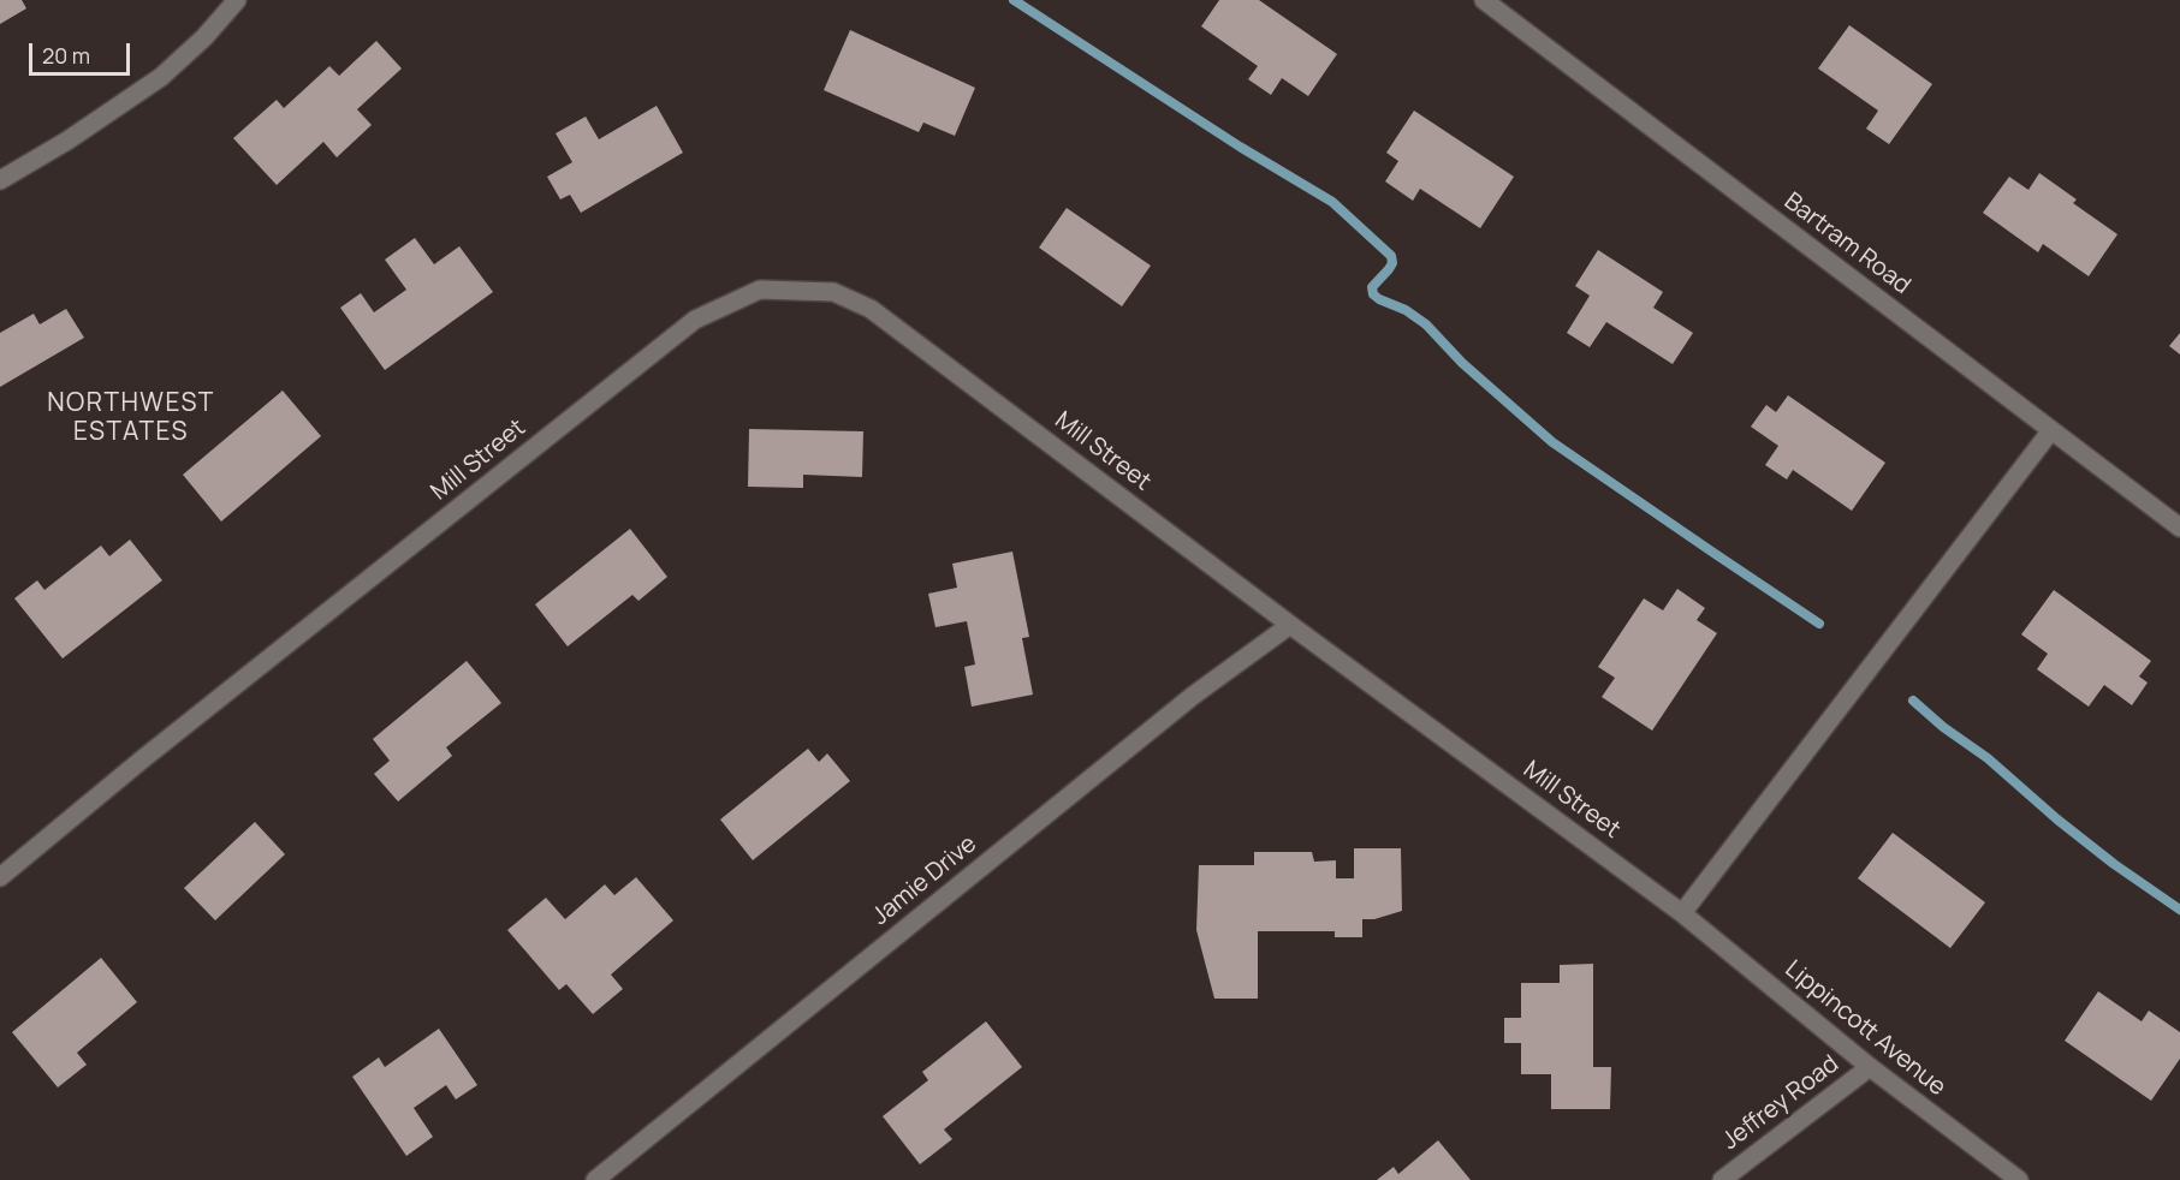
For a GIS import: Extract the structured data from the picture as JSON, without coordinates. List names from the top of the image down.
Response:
{
  "streets": {
    "street": [
      "Bartram Road",
      "Mill Street",
      "Jamie Drive",
      "Lippincott Avenue",
      "Jeffrey Road"
    ]
  },
  "crossings": [
    ["Mill Street", "Jamie Drive"],
    ["Mill Street", "Lippincott Avenue"],
    ["Lippincott Avenue", "Jeffrey Road"]
  ],
  "districts": ["NORTHWEST ESTATES"],
  "scale_bar": "20 m"
}
